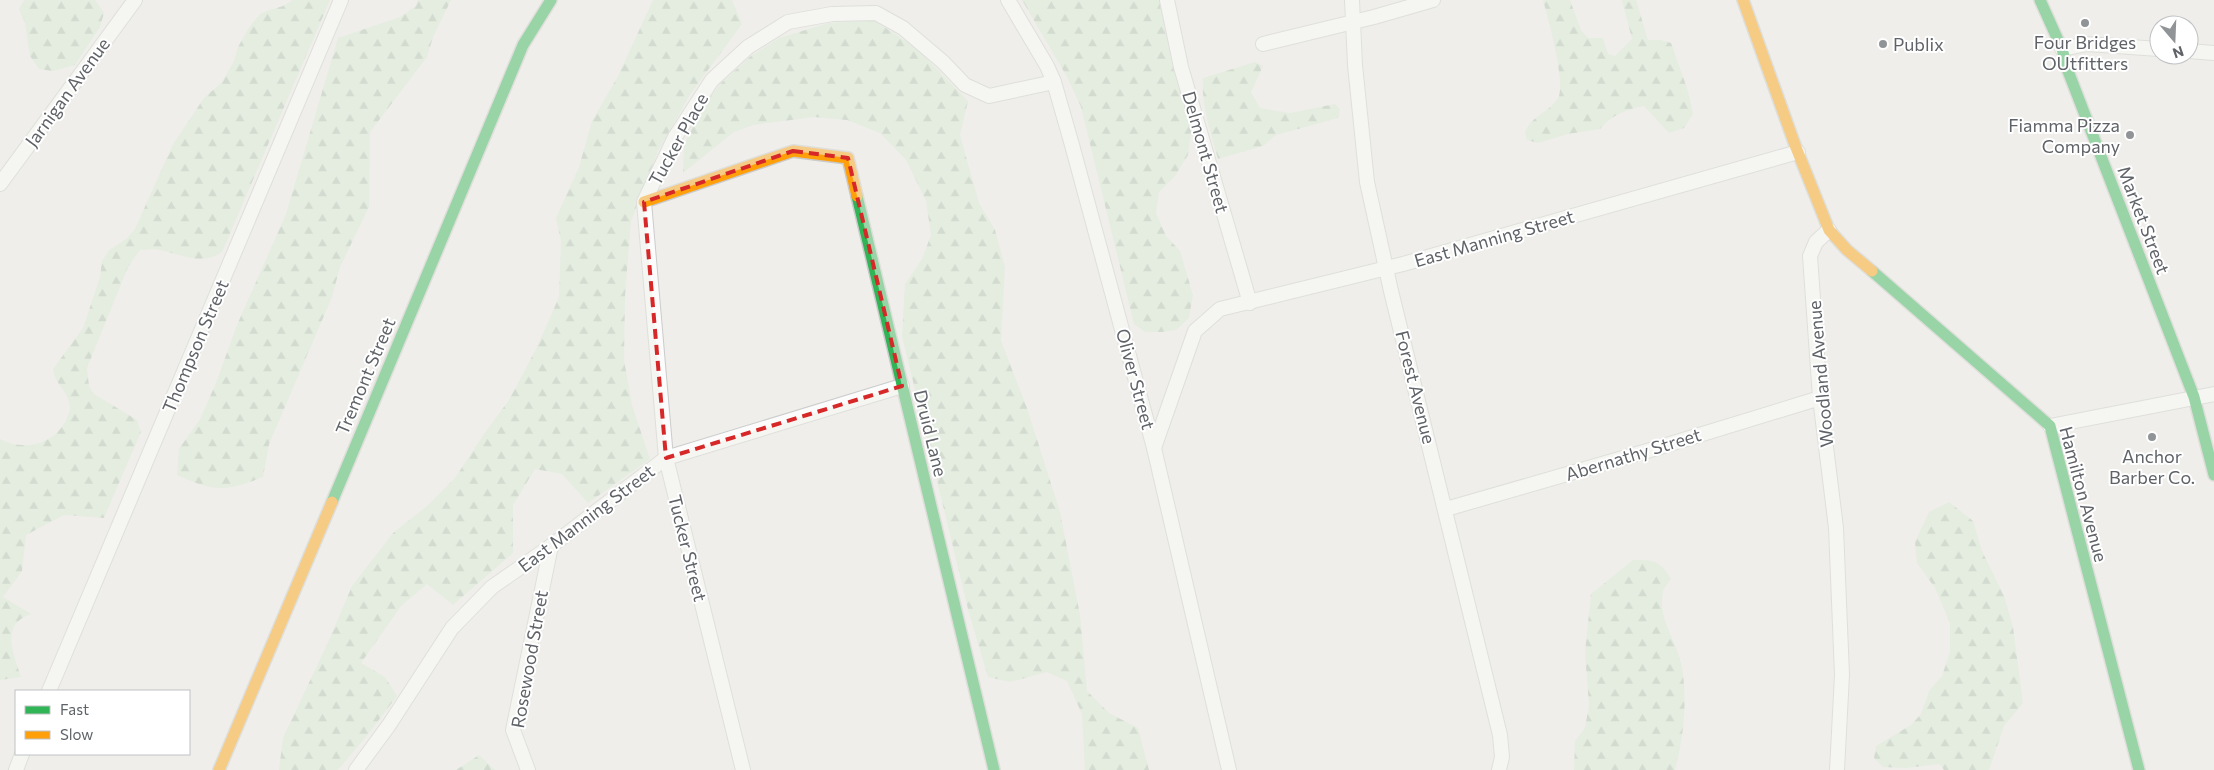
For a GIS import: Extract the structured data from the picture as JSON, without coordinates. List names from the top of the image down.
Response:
{
  "streets": {
    "street": [
      "Jarnigan Avenue",
      "Tucker Place",
      "Delmont Street",
      "Market Street",
      "East Manning Street",
      "Thompson Street",
      "Woodland Avenue",
      "Tremont Street",
      "Oliver Street",
      "Forest Avenue",
      "Druid Lane",
      "Abernathy Street",
      "Hamilton Avenue",
      "Tucker Street",
      "Rosewood Street"
    ]
  },
  "crossings": [
    ["Tucker Place", "Oliver Street"],
    ["Tucker Place", "Druid Lane"],
    ["Tucker Place", "Tucker Street"],
    ["Delmont Street", "East Manning Street"],
    ["East Manning Street", "Oliver Street"],
    ["East Manning Street", "Forest Avenue"],
    ["East Manning Street", "Druid Lane"],
    ["East Manning Street", "Tucker Street"],
    ["East Manning Street", "Rosewood Street"],
    ["Woodland Avenue", "Abernathy Street"],
    ["Woodland Avenue", "Hamilton Avenue"],
    ["Forest Avenue", "Abernathy Street"],
    ["Druid Lane", "Tucker Street"]
  ],
  "places": [
    "Four Bridges OUtfitters",
    "Publix",
    "Fiamma Pizza Company",
    "Anchor Barber Co."
  ],
  "legend": ["Fast", "Slow"],
  "north": "bottom"
}
